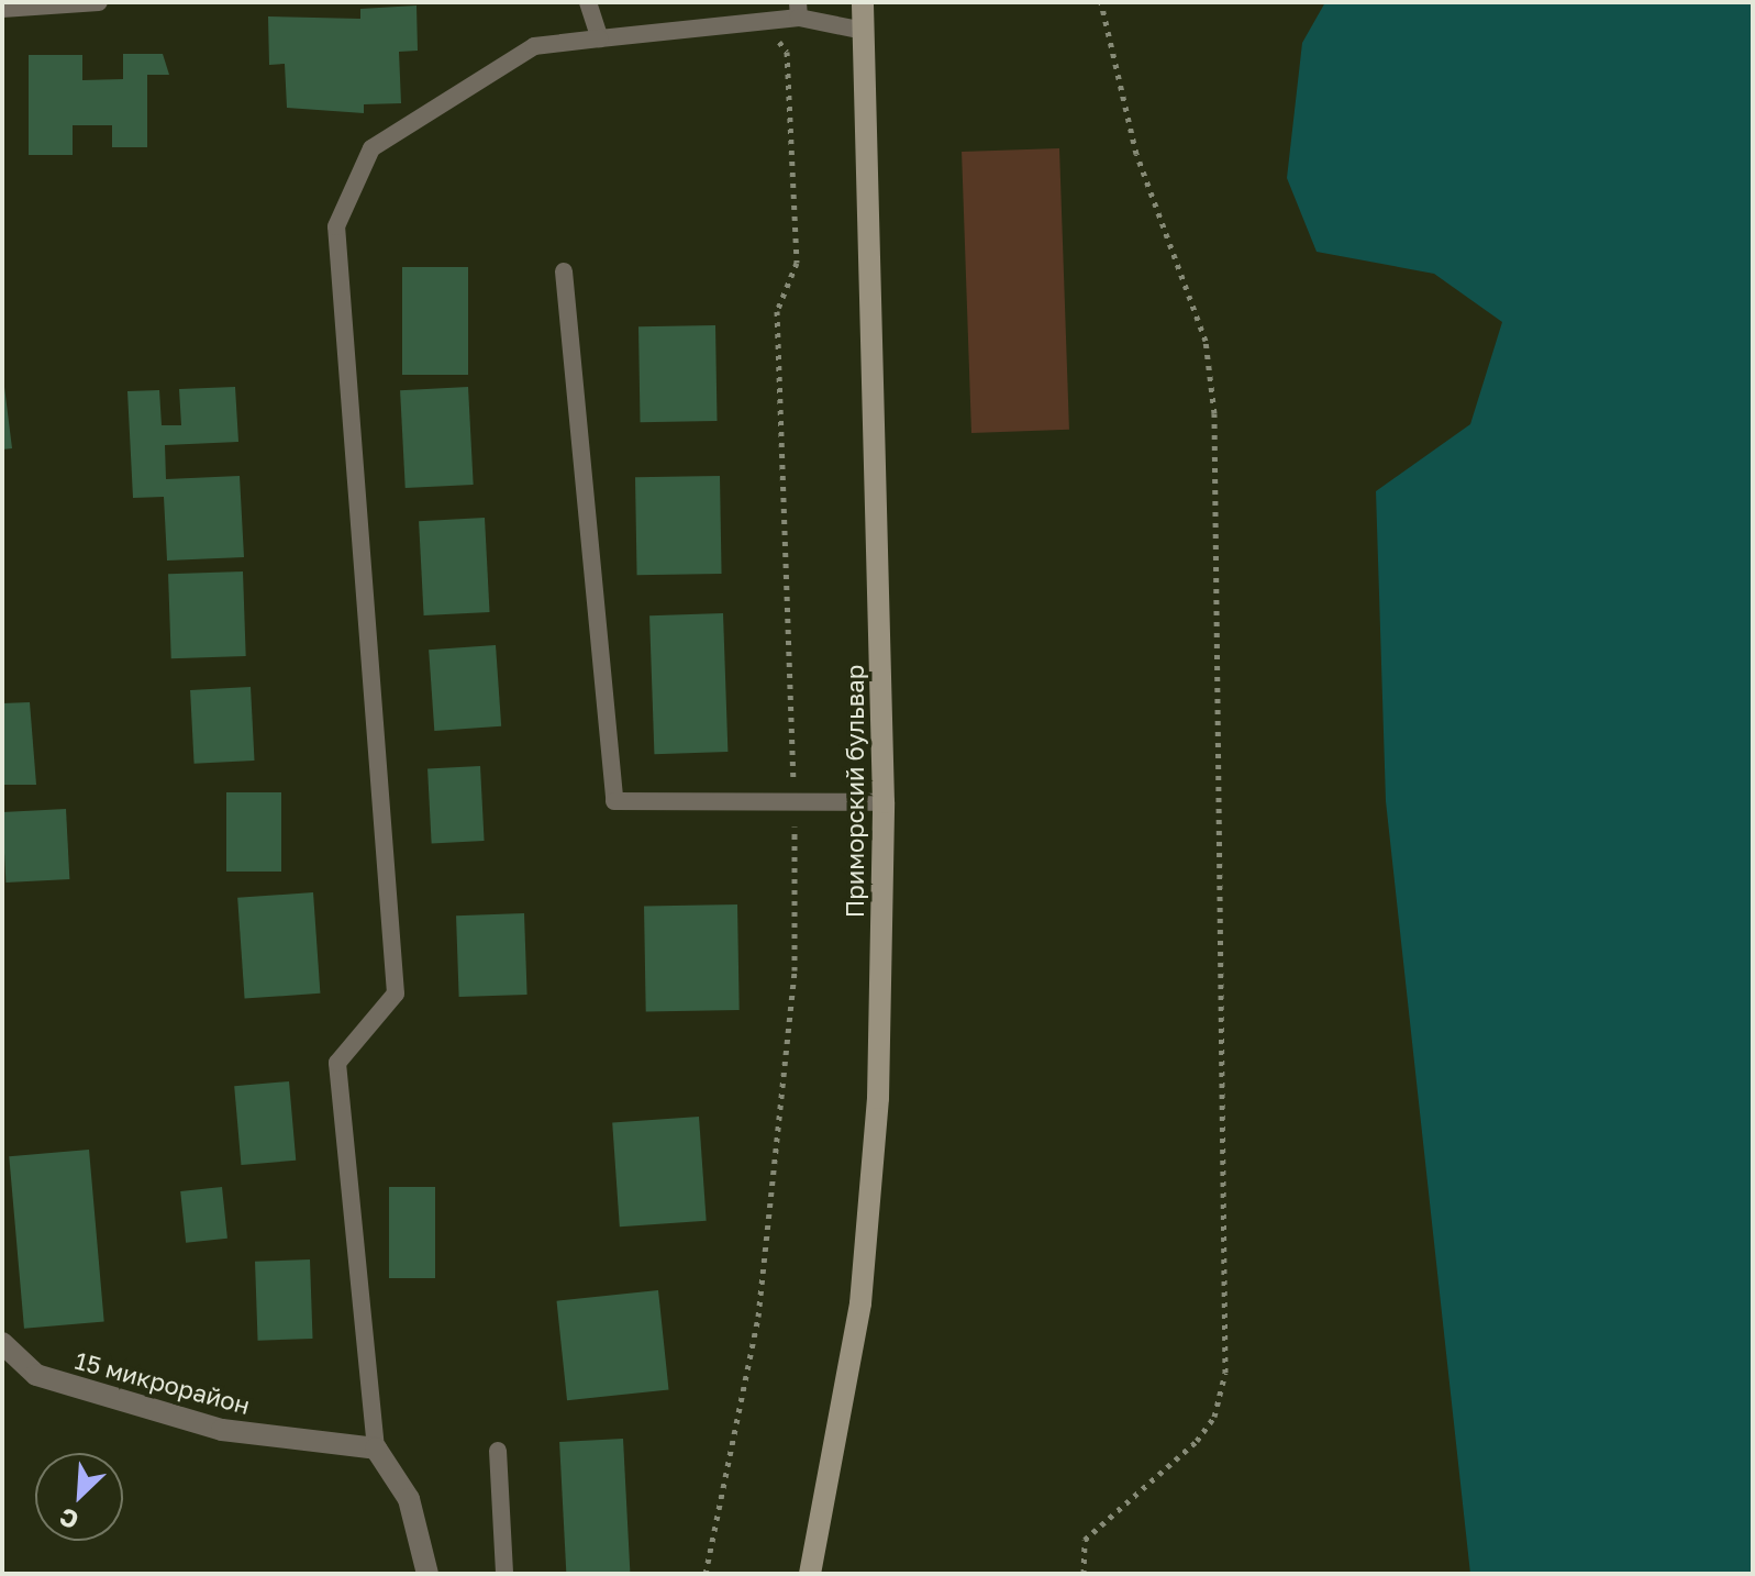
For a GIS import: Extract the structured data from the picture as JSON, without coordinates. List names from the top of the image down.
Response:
{
  "streets": {
    "street": ["Приморский бульвар", "15 микрорайон"]
  },
  "north": "bottom left"
}
